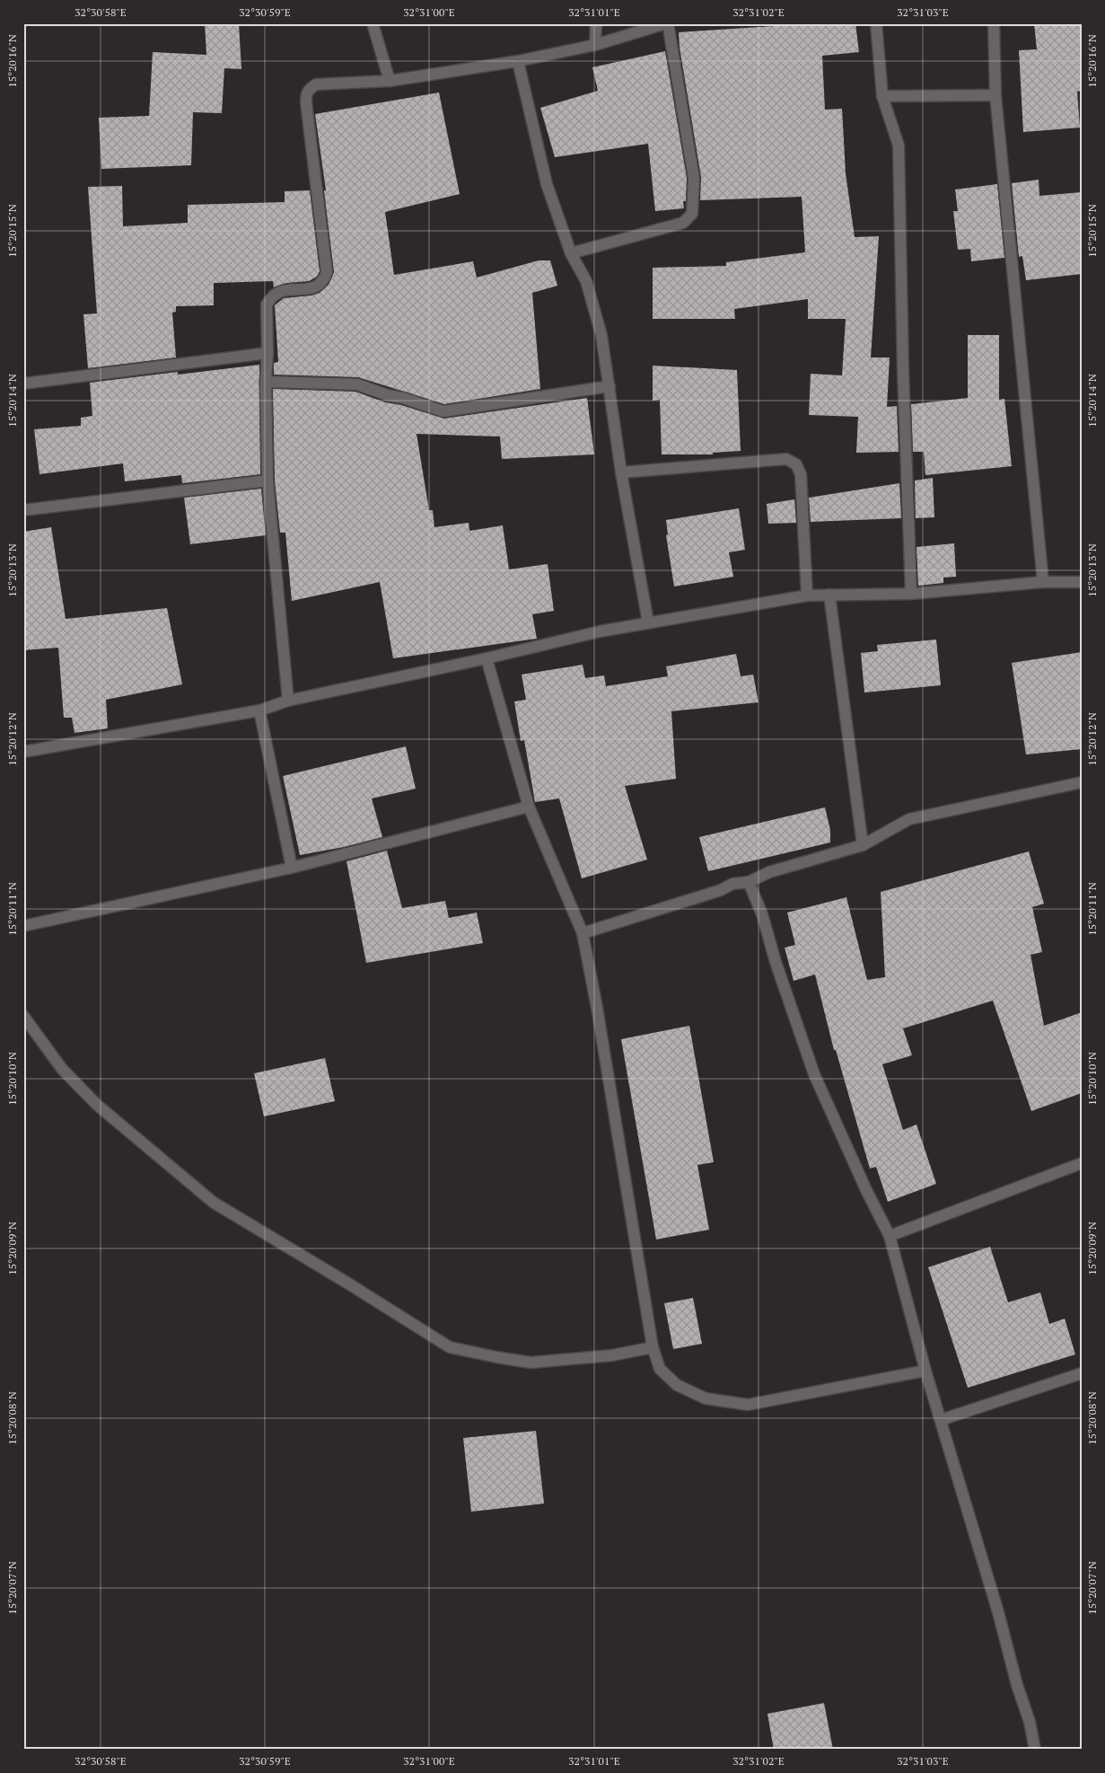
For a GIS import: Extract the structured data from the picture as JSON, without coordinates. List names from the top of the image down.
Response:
{
  "coordinates": [
    "32°30'58\"E",
    "32°30'59\"E",
    "32°31'00\"E",
    "32°31'01\"E",
    "32°31'02\"E",
    "32°31'03\"E",
    "15°20'16\"N",
    "15°20'15\"N",
    "15°20'14\"N",
    "15°20'13\"N",
    "15°20'12\"N",
    "15°20'11\"N",
    "15°20'10\"N",
    "15°20'09\"N",
    "15°20'08\"N",
    "15°20'07\"N"
  ]
}
